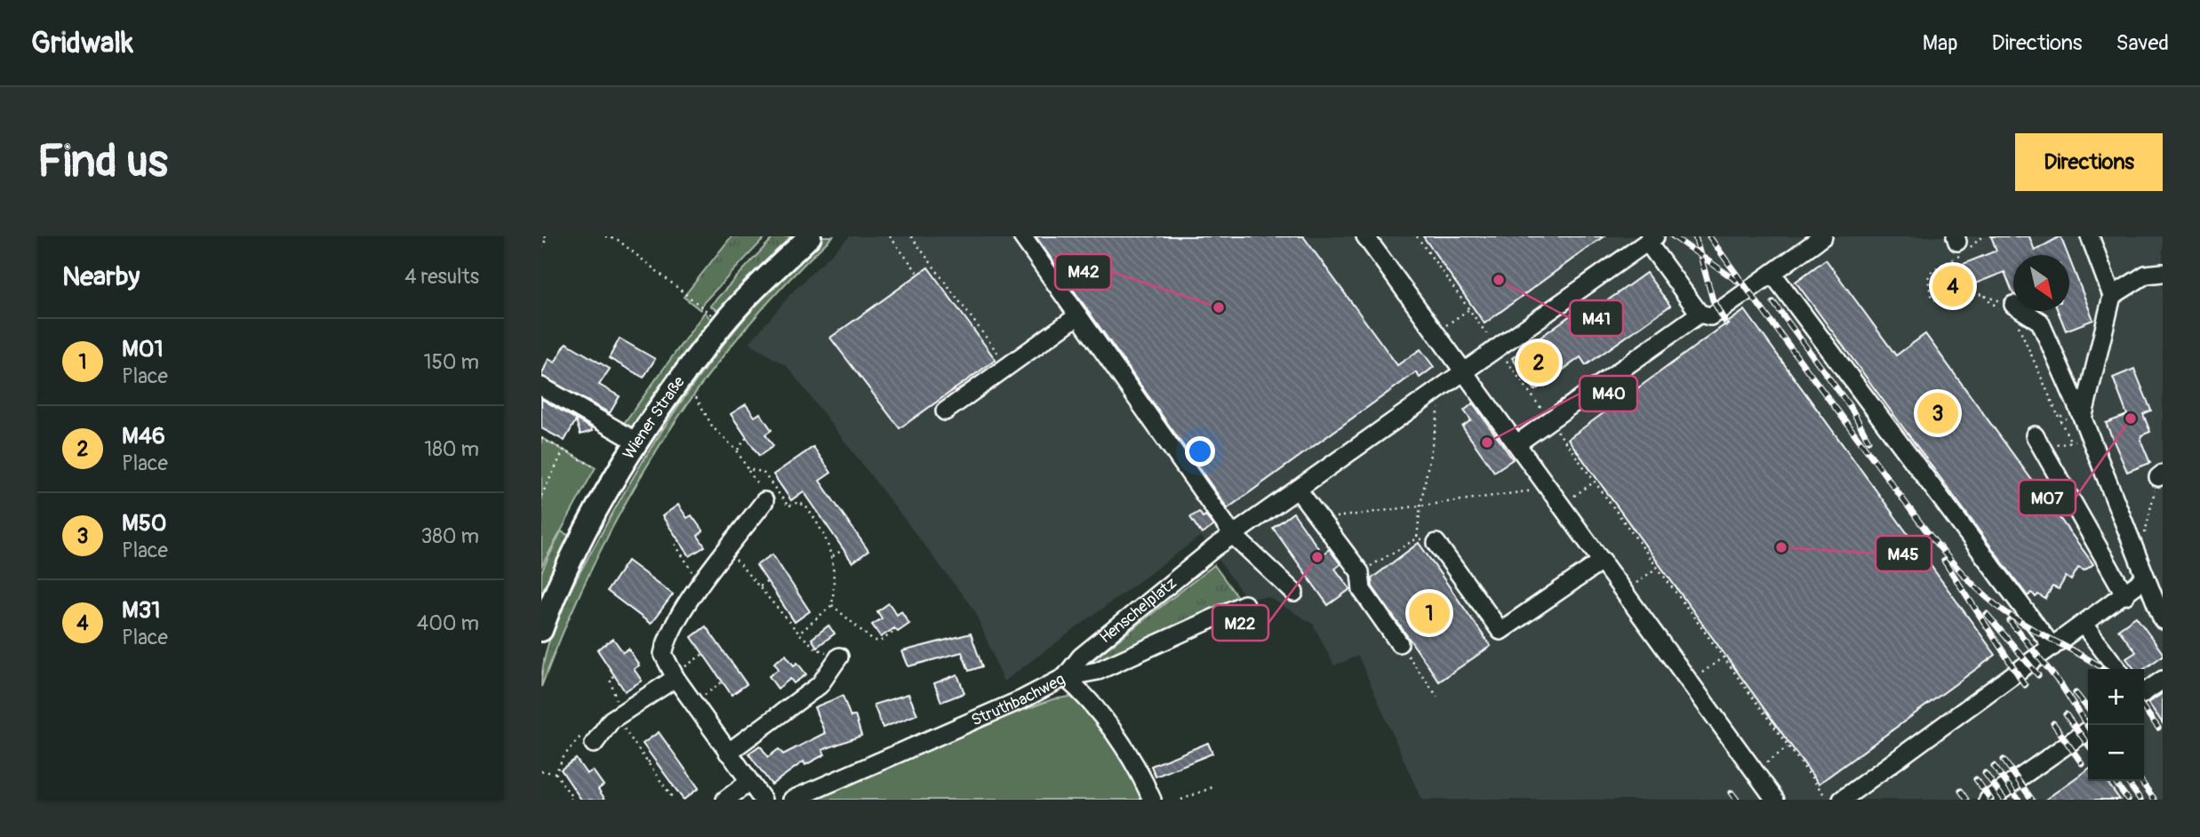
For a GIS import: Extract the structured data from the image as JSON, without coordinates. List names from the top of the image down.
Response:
{
  "streets": {
    "main road": ["Wiener Straße"],
    "street": ["Henschelplatz", "Struthbachweg"]
  },
  "crossings": [
    ["Henschelplatz", "Struthbachweg"]
  ],
  "places": [
    "M41",
    "M42",
    "M07",
    "M40",
    "M45",
    "M22"
  ],
  "north": "bottom right",
  "page": {
    "header": "Gridwalk",
    "nav": ["Map", "Directions", "Saved"],
    "buttons": "Directions",
    "title": "Find us",
    "heading": ["Nearby", "4 results"],
    "pins": [
      "4",
      "2",
      "3",
      "1"
    ],
    "list": [
      {
        "mark": "1",
        "name": "M01",
        "note": "Place",
        "value": "150 m"
      },
      {
        "mark": "2",
        "name": "M46",
        "note": "Place",
        "value": "180 m"
      },
      {
        "mark": "3",
        "name": "M50",
        "note": "Place",
        "value": "380 m"
      },
      {
        "mark": "4",
        "name": "M31",
        "note": "Place",
        "value": "400 m"
      }
    ],
    "map_buttons": ["+", "−"]
  }
}
